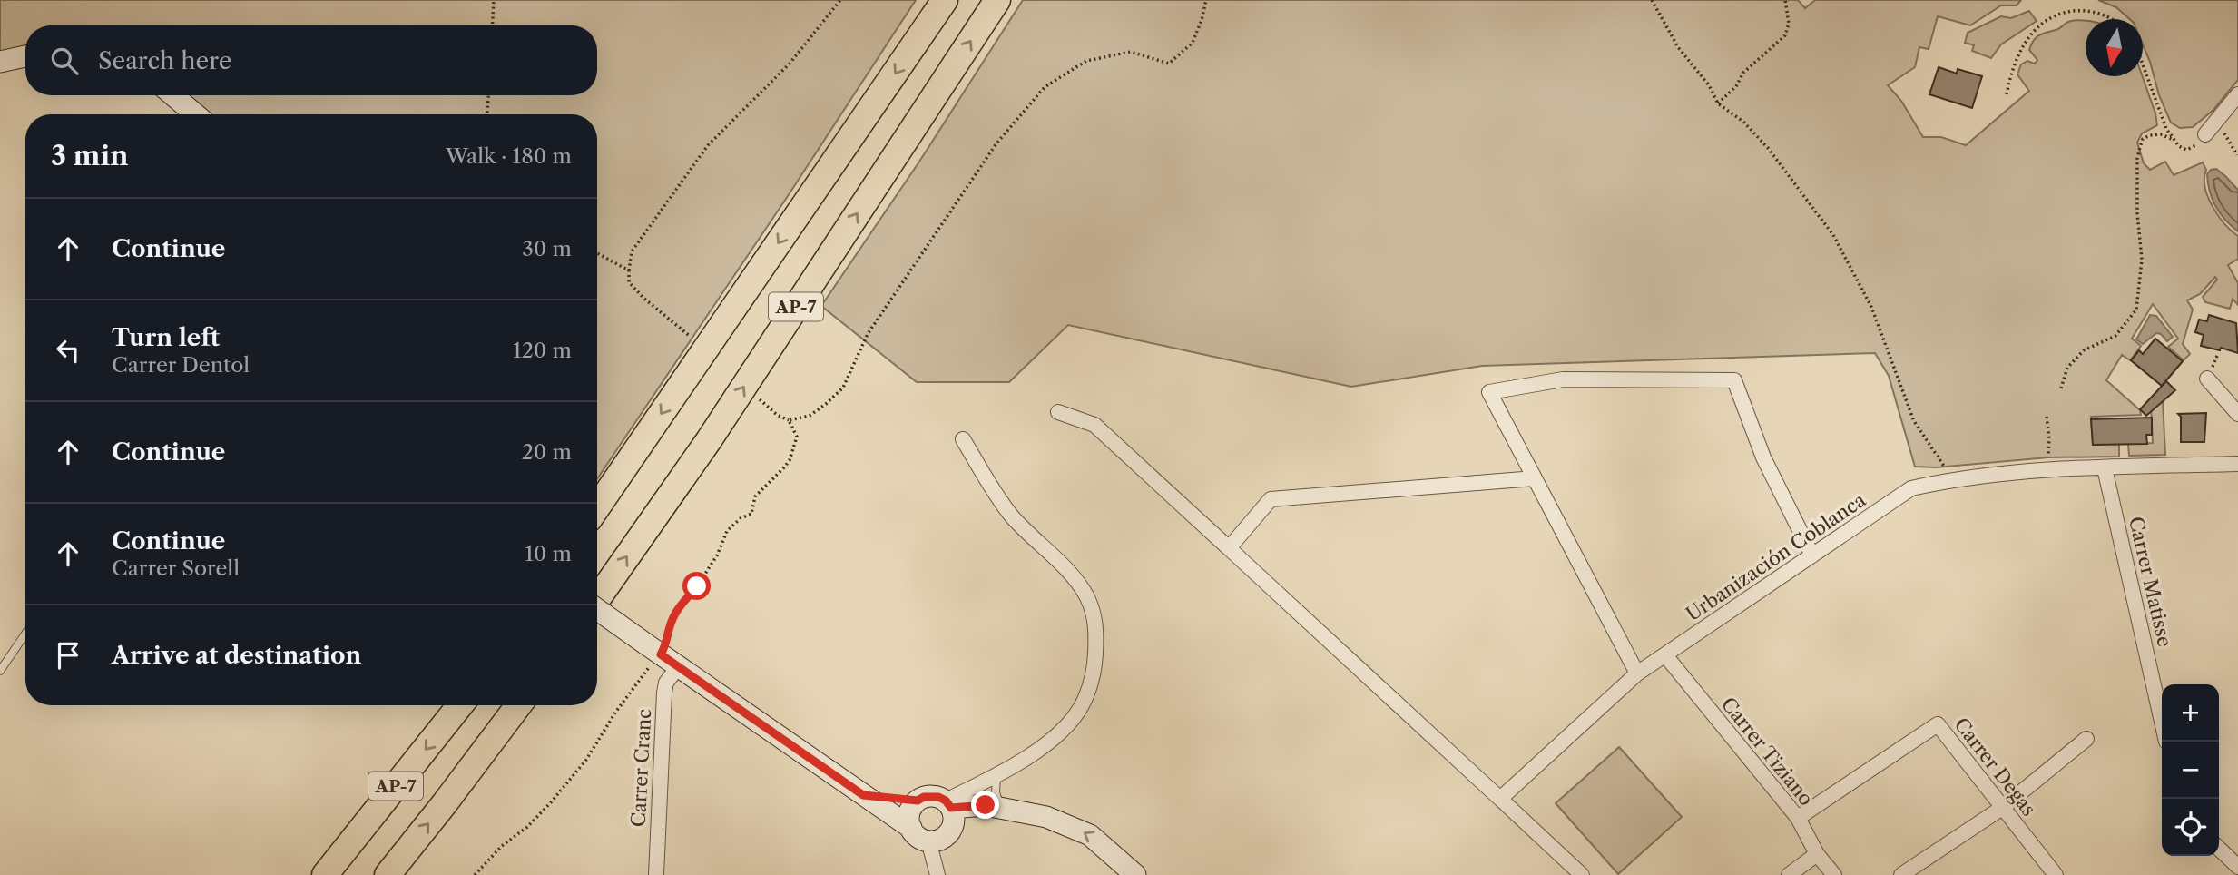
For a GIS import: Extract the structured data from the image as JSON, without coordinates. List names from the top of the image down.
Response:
{
  "streets": {
    "highway": ["AP-7"],
    "street": [
      "Urbanización Coblanca",
      "Carrer Matisse",
      "Carrer Tiziano",
      "Carrer Degas",
      "Carrer Cranc"
    ]
  },
  "crossings": [
    ["Urbanización Coblanca", "Carrer Matisse"],
    ["Urbanización Coblanca", "Carrer Tiziano"],
    ["Carrer Tiziano", "Carrer Degas"]
  ],
  "north": "bottom",
  "page": {
    "search": "Search here",
    "heading": ["3 min", "Walk · 180 m"],
    "list": [
      ["Continue", "30 m"],
      ["Turn left", "Carrer Dentol", "120 m"],
      ["Continue", "20 m"],
      ["Continue", "Carrer Sorell", "10 m"],
      "Arrive at destination"
    ],
    "map_buttons": ["+", "−"]
  }
}
